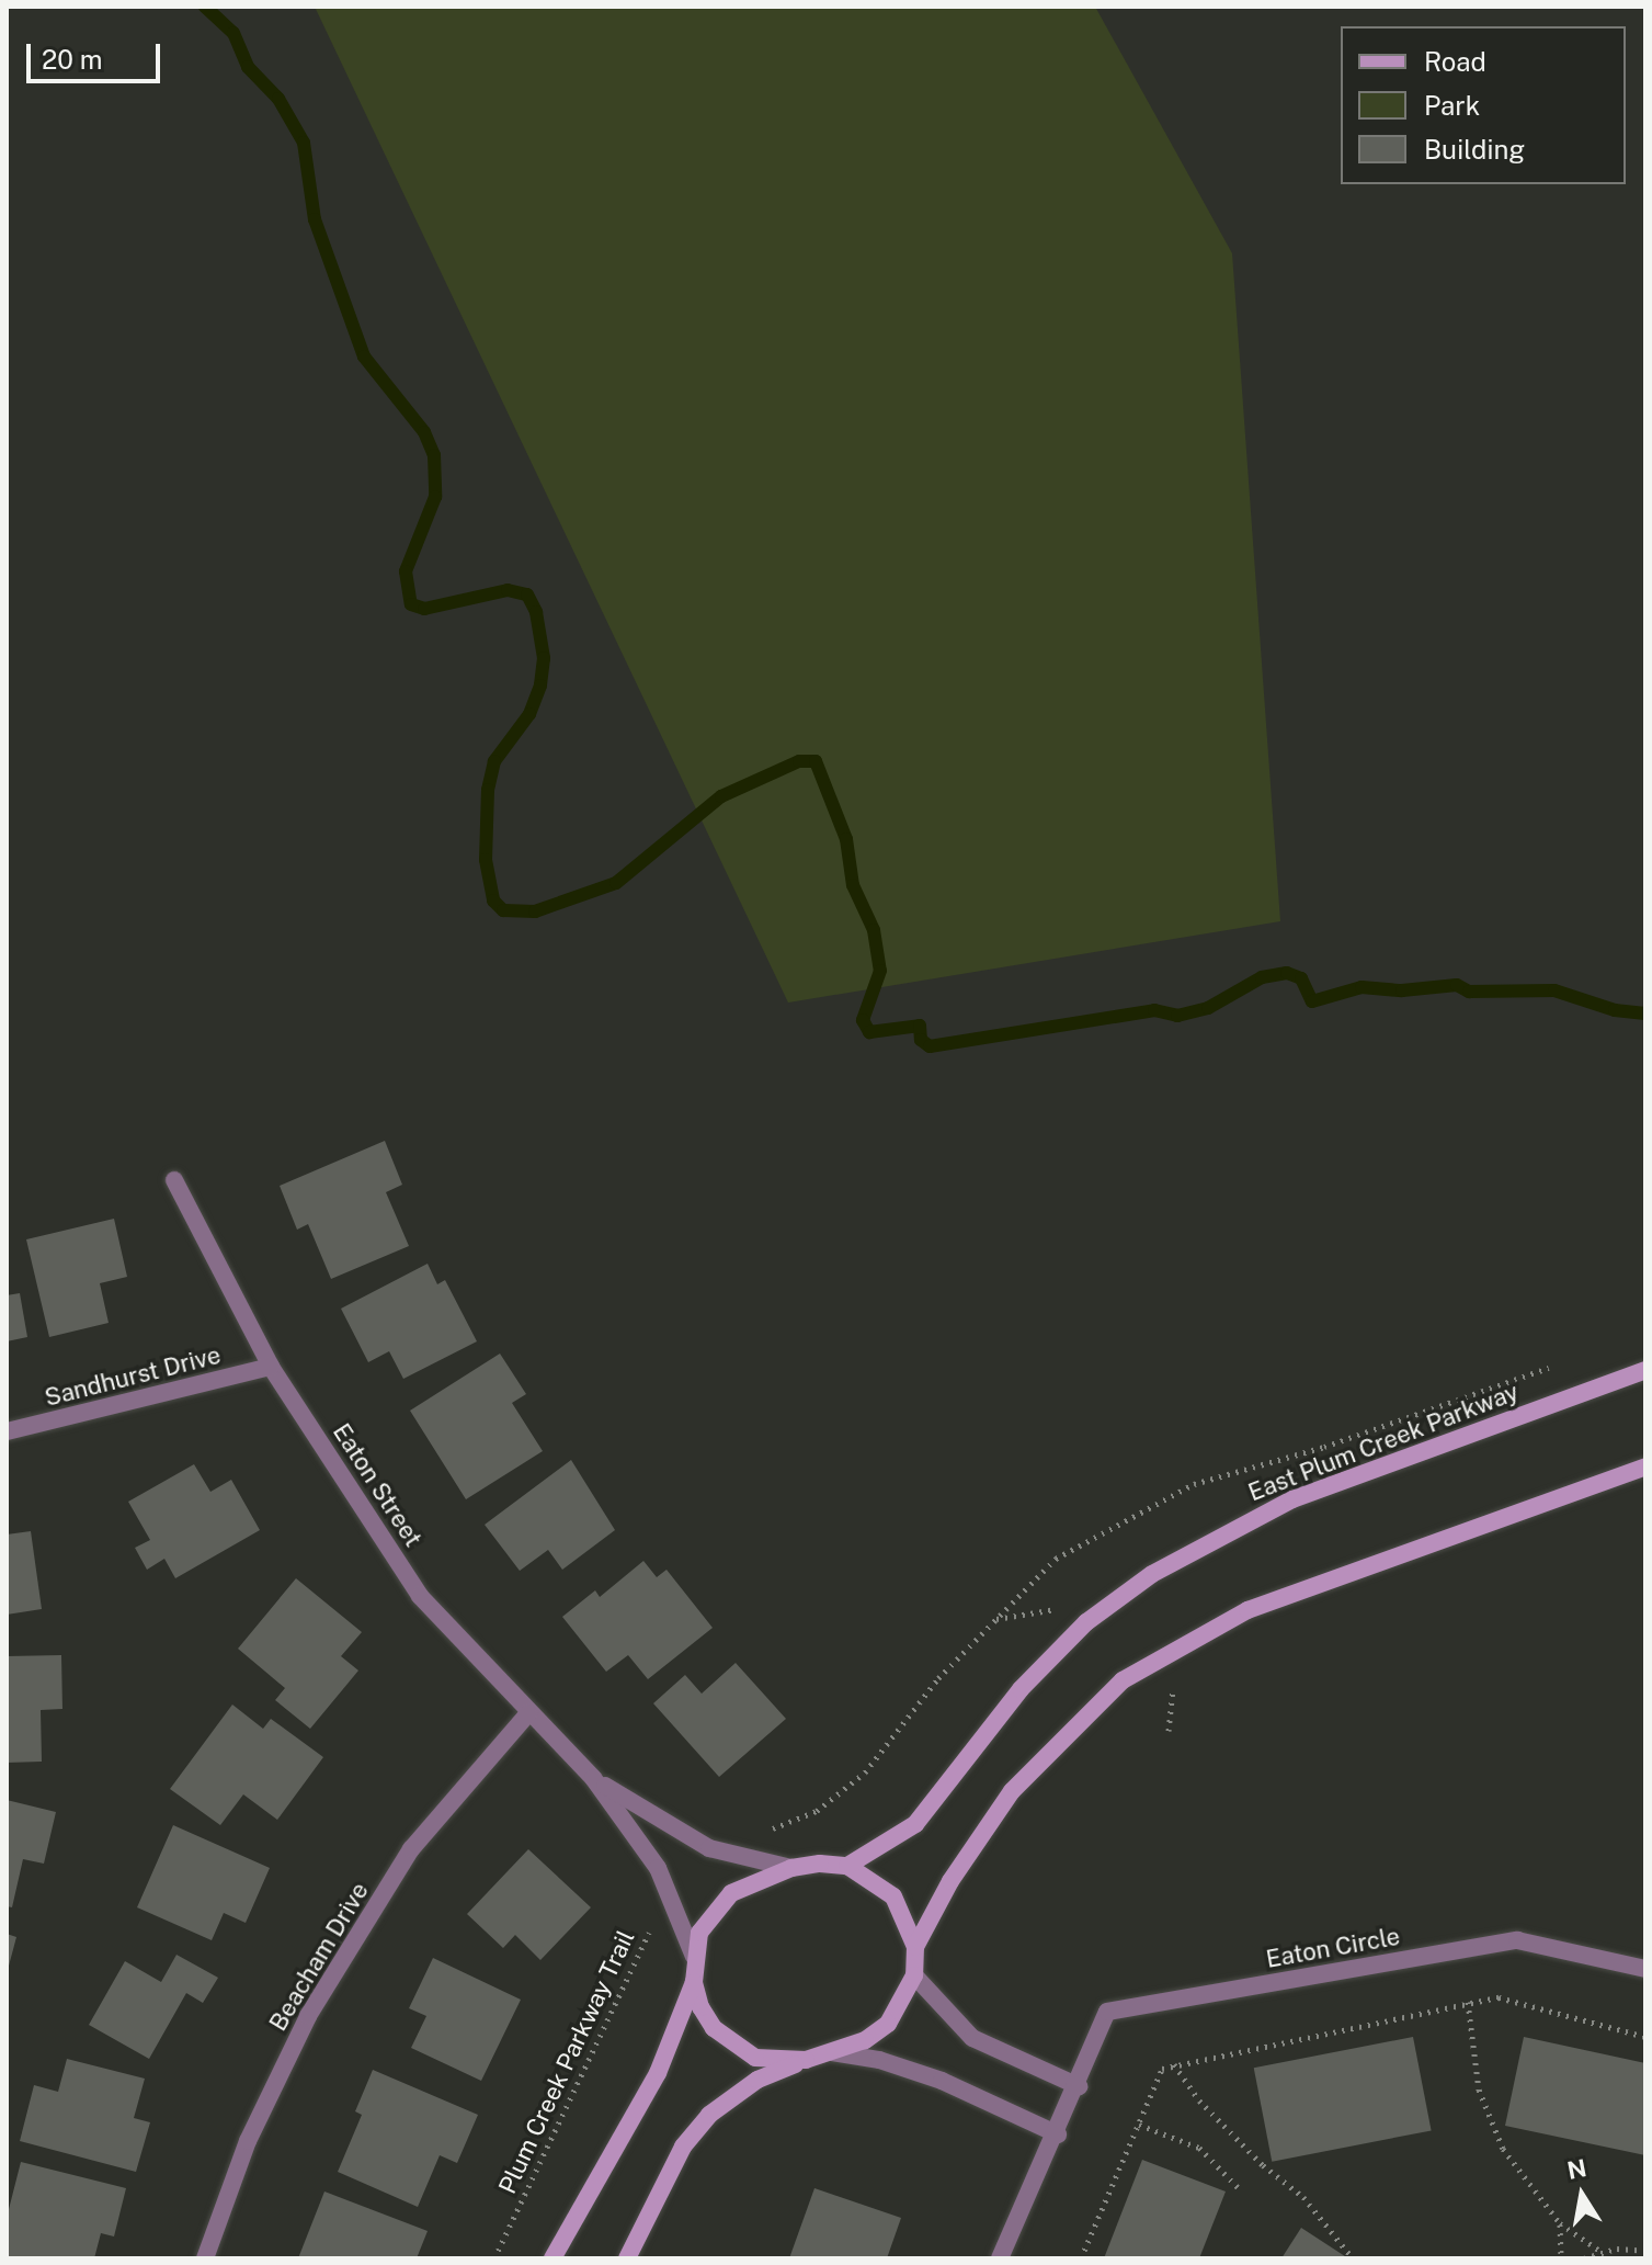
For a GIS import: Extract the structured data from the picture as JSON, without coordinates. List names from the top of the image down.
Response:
{
  "streets": {
    "main road": ["East Plum Creek Parkway"],
    "street": [
      "Sandhurst Drive",
      "Eaton Street",
      "Eaton Circle",
      "Beacham Drive"
    ],
    "path": ["Plum Creek Parkway Trail"]
  },
  "crossings": [
    ["Sandhurst Drive", "Eaton Street"],
    ["East Plum Creek Parkway", "Eaton Street"],
    ["Eaton Street", "Beacham Drive"]
  ],
  "legend": ["Road", "Park", "Building"],
  "scale_bar": "20 m",
  "north": "top"
}
